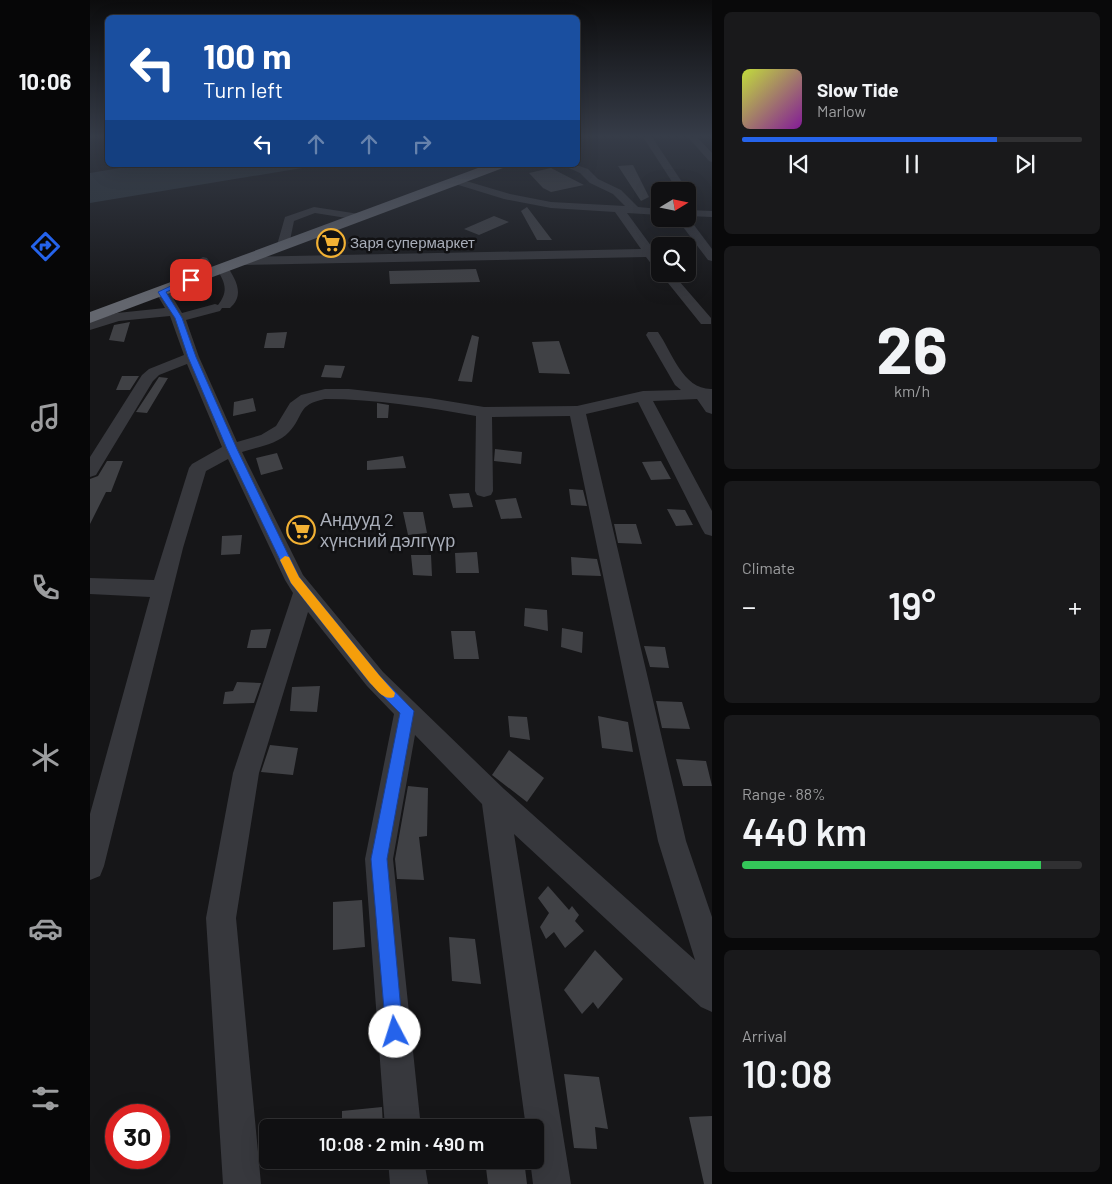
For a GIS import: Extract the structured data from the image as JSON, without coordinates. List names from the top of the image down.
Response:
{
  "places": {
    "supermarket": ["Заря супермаркет", "Андууд 2 хүнсний дэлгүүр"]
  },
  "north": "right",
  "page": {
    "tabs": "10:06",
    "turn": ["100 m", "Turn left"],
    "song": ["Slow Tide", "Marlow"],
    "tile": [
      ["26", "km/h"],
      "Climate",
      ["Range · 88%", "440 km"],
      ["Arrival", "10:08"]
    ],
    "heat": ["−", "19°", "+"],
    "limit": "30",
    "trip": "10:08 · 2 min · 490 m"
  }
}
